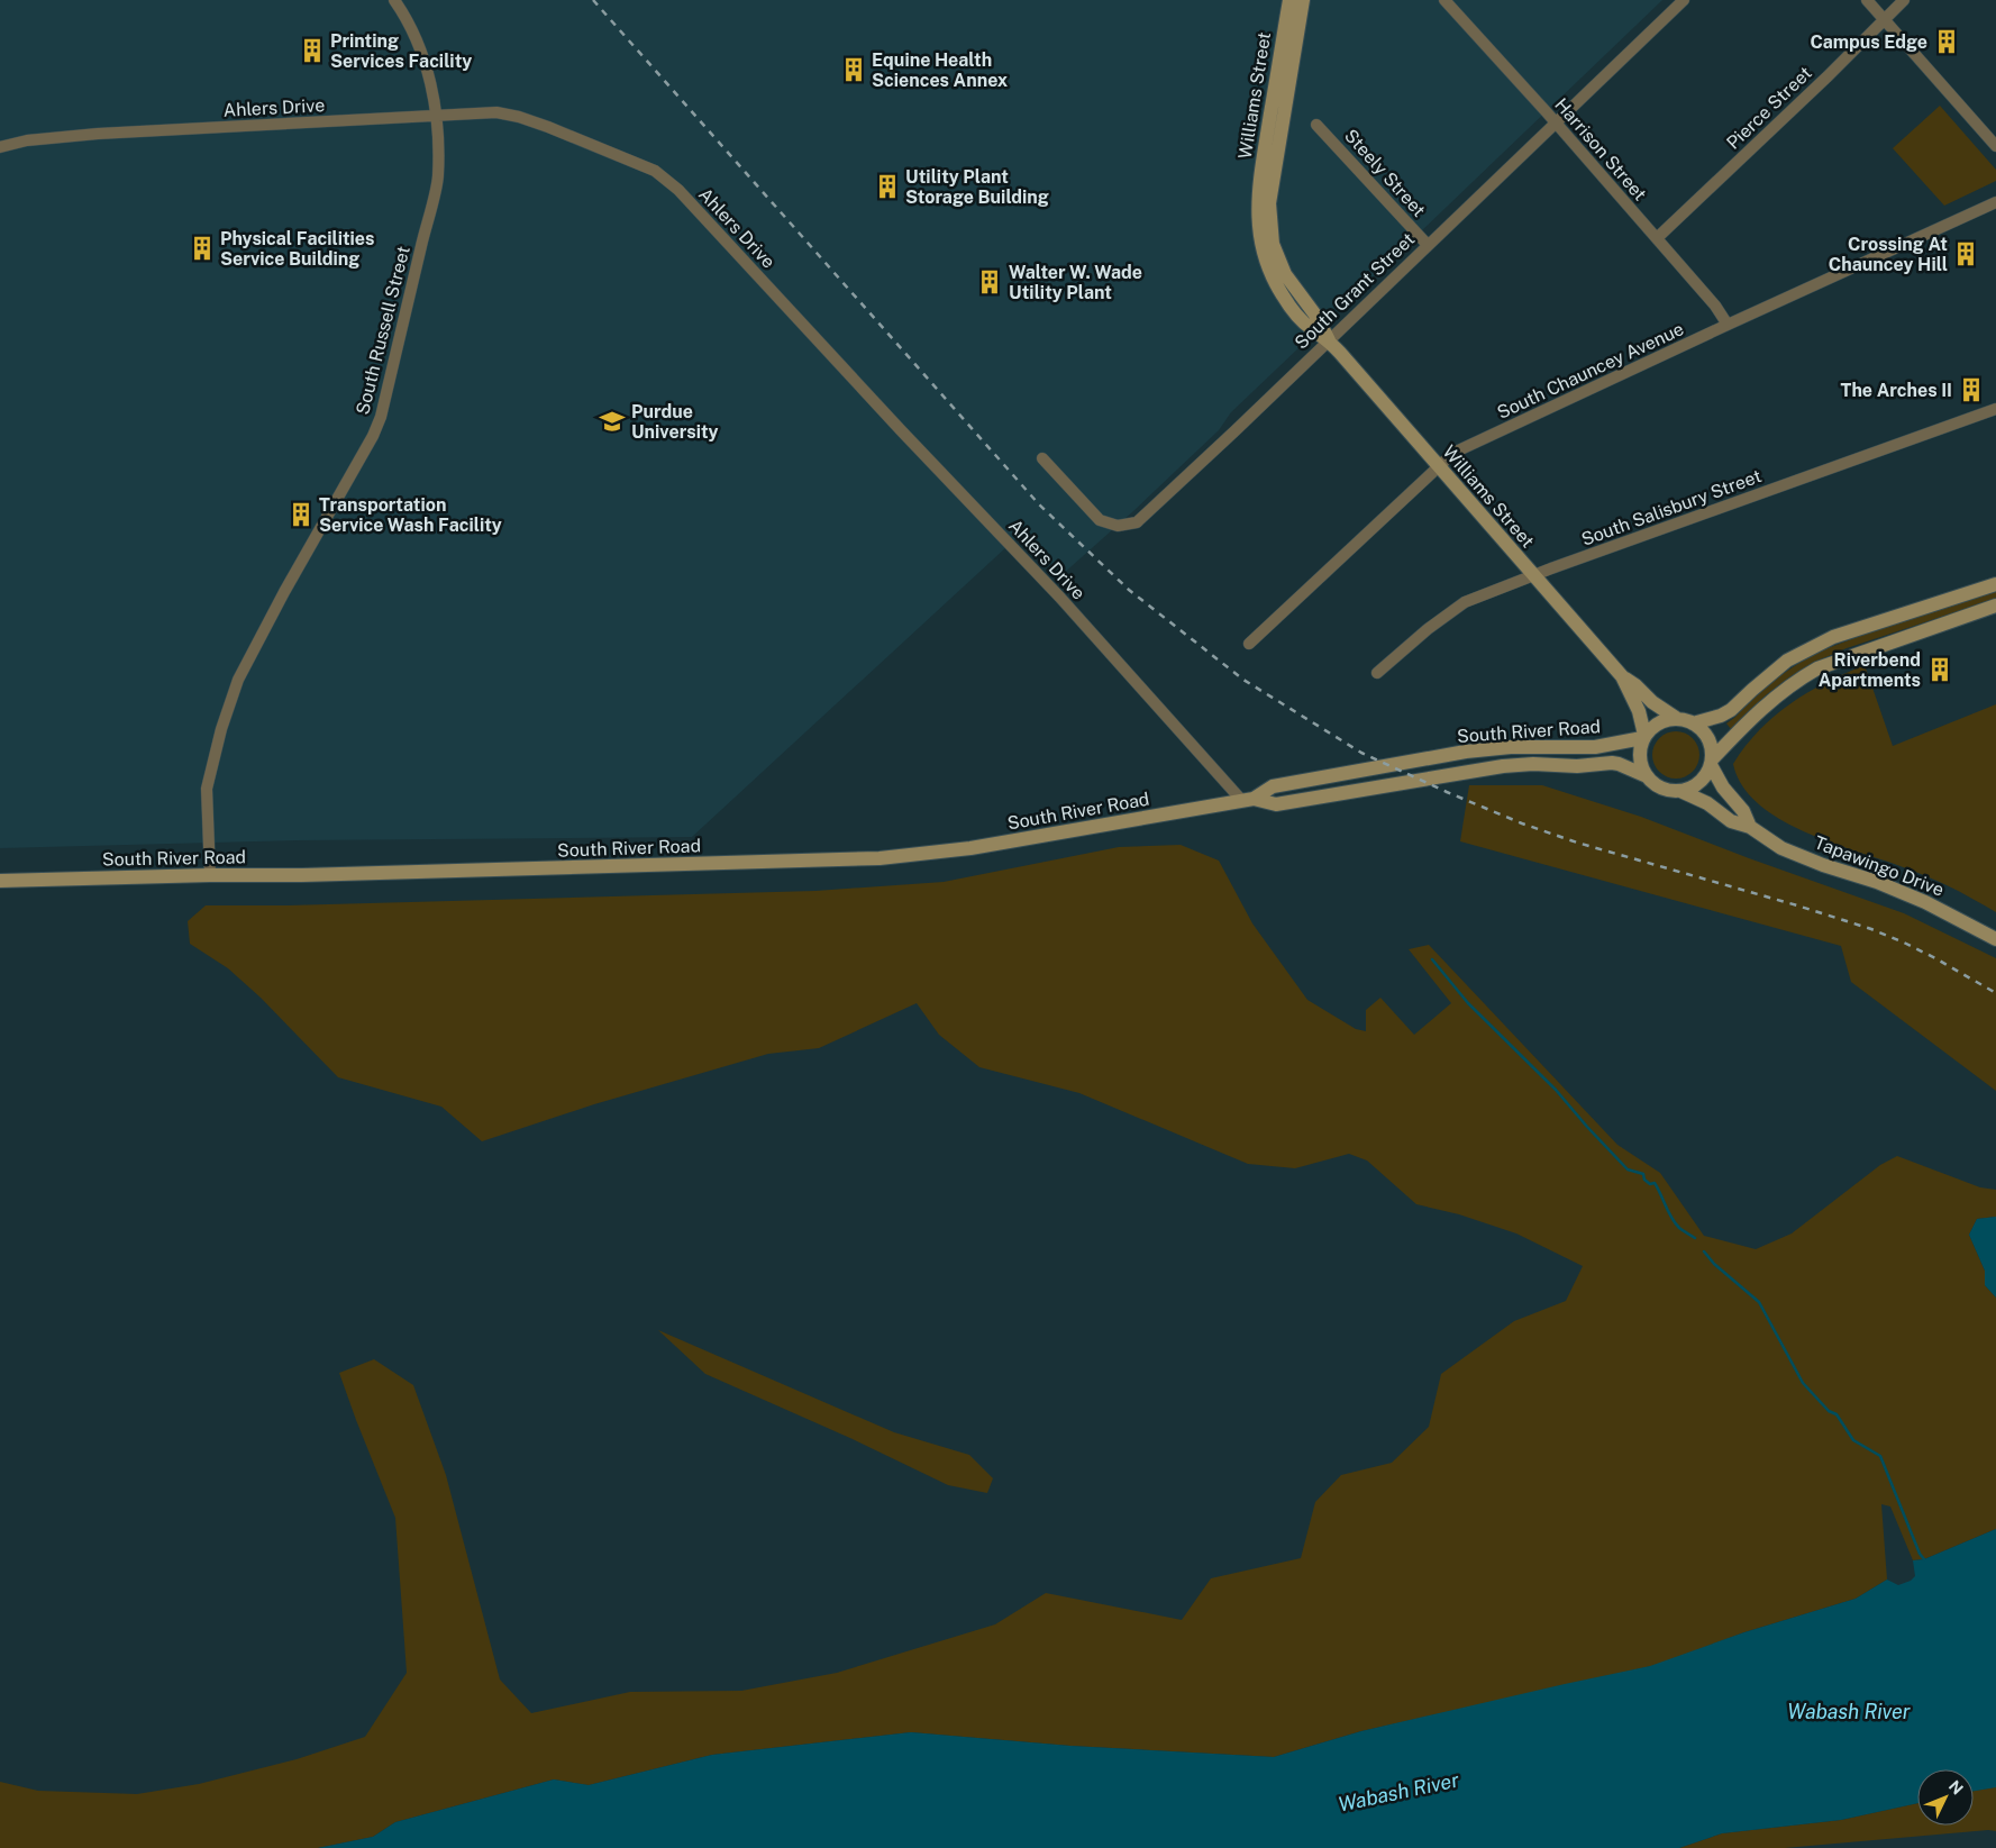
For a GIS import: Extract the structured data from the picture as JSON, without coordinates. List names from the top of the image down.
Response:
{
  "streets": {
    "main road": ["Williams Street", "South River Road", "Tapawingo Drive"],
    "street": [
      "Ahlers Drive",
      "Pierce Street",
      "Harrison Street",
      "Steely Street",
      "South Grant Street",
      "South Russell Street",
      "South Chauncey Avenue",
      "South Salisbury Street"
    ]
  },
  "crossings": [
    ["Williams Street", "South Grant Street"],
    ["Williams Street", "South Chauncey Avenue"],
    ["Williams Street", "South Salisbury Street"],
    ["Williams Street", "South River Road"],
    ["Williams Street", "Tapawingo Drive"],
    ["Ahlers Drive", "South Russell Street"],
    ["Ahlers Drive", "South River Road"],
    ["Pierce Street", "Harrison Street"],
    ["Harrison Street", "South Grant Street"],
    ["Harrison Street", "South Chauncey Avenue"],
    ["Steely Street", "South Grant Street"],
    ["South Russell Street", "South River Road"],
    ["South River Road", "Tapawingo Drive"]
  ],
  "water": ["Wabash River"],
  "places": {
    "building": [
      "Campus Edge",
      "Printing Services Facility",
      "Equine Health Sciences Annex",
      "Utility Plant Storage Building",
      "Physical Facilities Service Building",
      "Crossing At Chauncey Hill",
      "Walter W. Wade Utility Plant",
      "The Arches II",
      "Transportation Service Wash Facility",
      "Riverbend Apartments"
    ],
    "school or university": ["Purdue University"]
  },
  "north": "top right"
}
